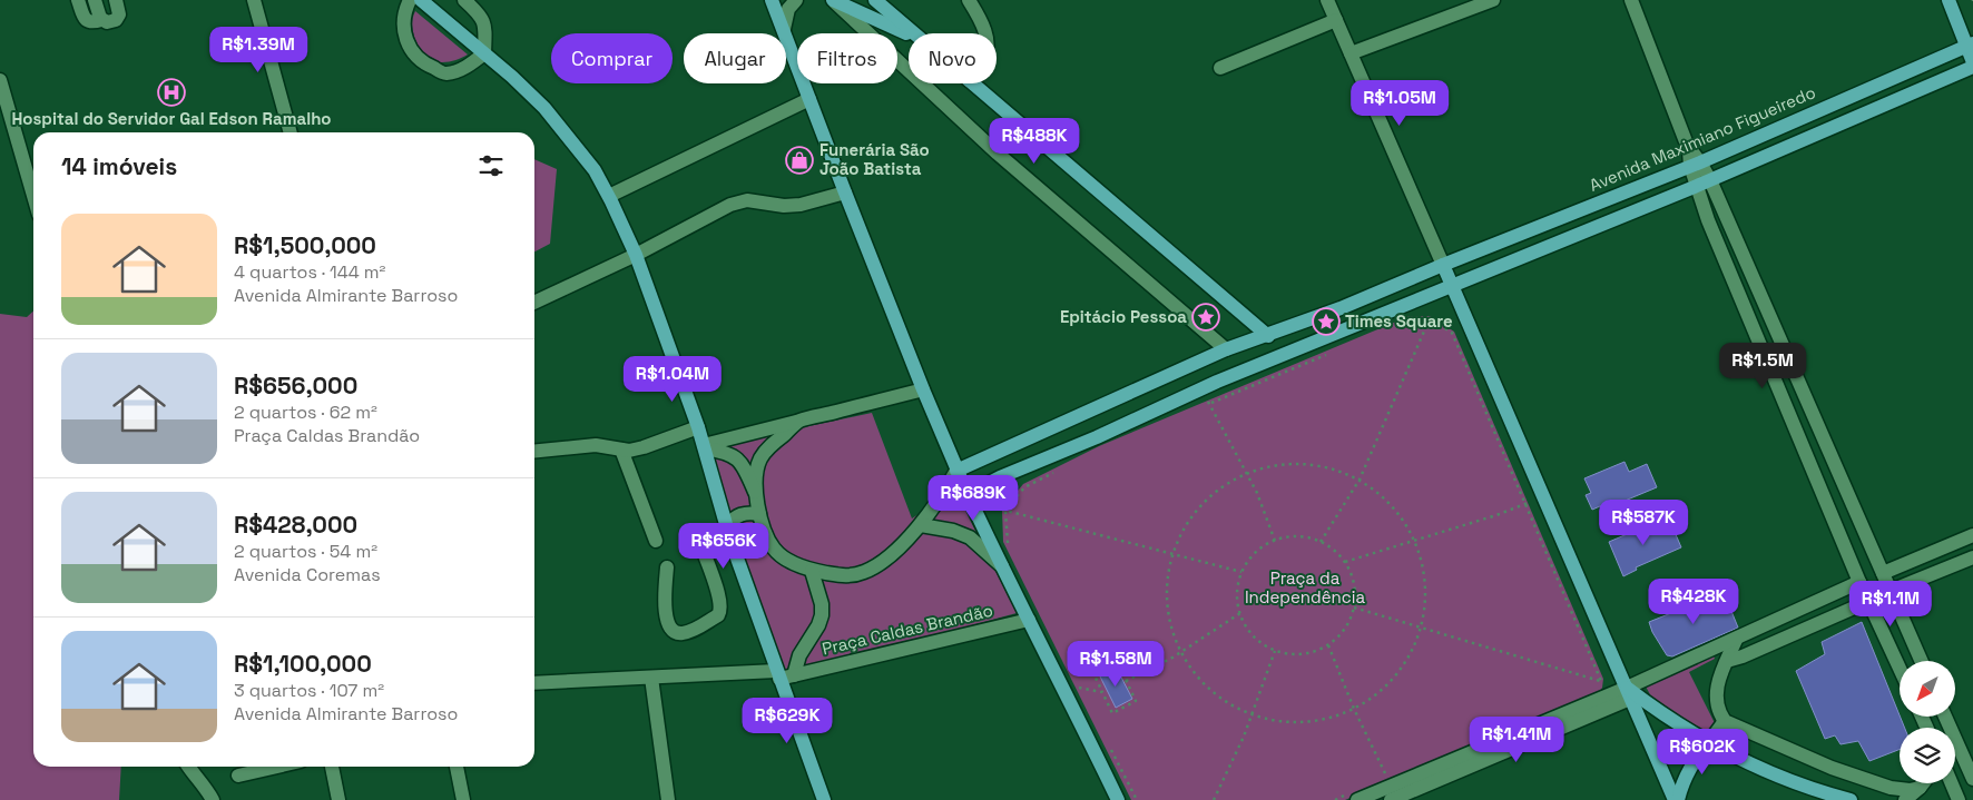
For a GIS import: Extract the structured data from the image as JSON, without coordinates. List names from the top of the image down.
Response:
{
  "streets": {
    "main road": ["Avenida Maximiano Figueiredo"],
    "street": ["Praça Caldas Brandão"]
  },
  "parks": ["Praça da Independência"],
  "places": {
    "hospital": ["Hospital do Servidor Gal Edson Ramalho"],
    "shop": ["Funerária São João Batista"],
    "place": ["Epitácio Pessoa", "Times Square"]
  },
  "north": "bottom left",
  "page": {
    "price": [
      "R$1.39M",
      "R$1.05M",
      "R$488K",
      "R$1.5M",
      "R$1.04M",
      "R$689K",
      "R$587K",
      "R$656K",
      "R$428K",
      "R$1.1M",
      "R$1.58M",
      "R$629K",
      "R$1.41M",
      "R$602K"
    ],
    "chip": [
      "Comprar",
      "Alugar",
      "Filtros",
      "Novo"
    ],
    "heading": "14 imóveis",
    "list": [
      {
        "name": "R$1,500,000",
        "note": "4 quartos · 144 m² · Avenida Almirante Barroso"
      },
      {
        "name": "R$656,000",
        "note": "2 quartos · 62 m² · Praça Caldas Brandão"
      },
      {
        "name": "R$428,000",
        "note": "2 quartos · 54 m² · Avenida Coremas"
      },
      {
        "name": "R$1,100,000",
        "note": "3 quartos · 107 m² · Avenida Almirante Barroso"
      }
    ]
  }
}
